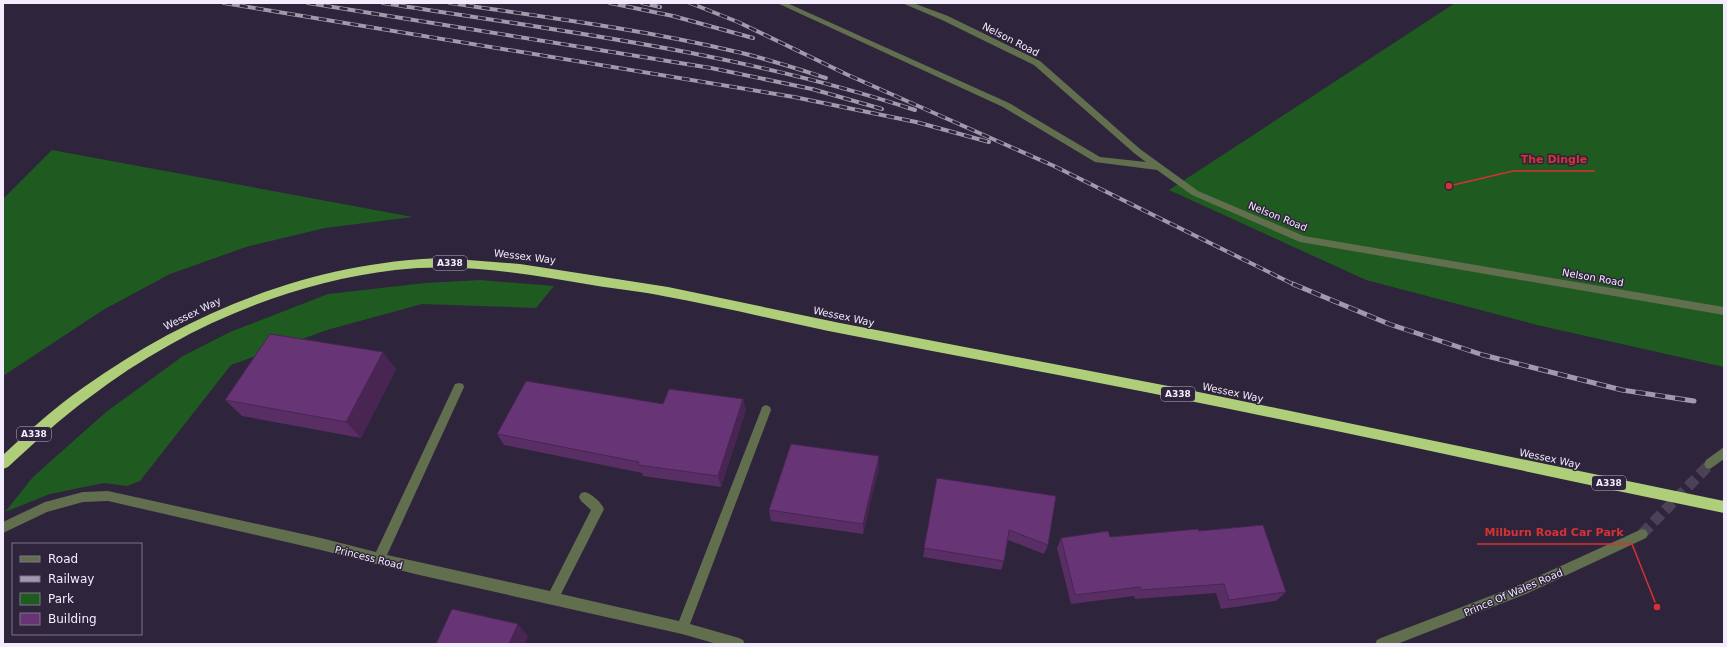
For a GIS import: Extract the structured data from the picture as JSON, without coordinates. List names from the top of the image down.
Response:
{
  "streets": {
    "highway": ["Wessex Way", "A338"],
    "street": ["Nelson Road", "Princess Road", "Prince Of Wales Road"]
  },
  "places": ["The Dingle", "Milburn Road Car Park"],
  "legend": [
    "Road",
    "Railway",
    "Park",
    "Building"
  ]
}
